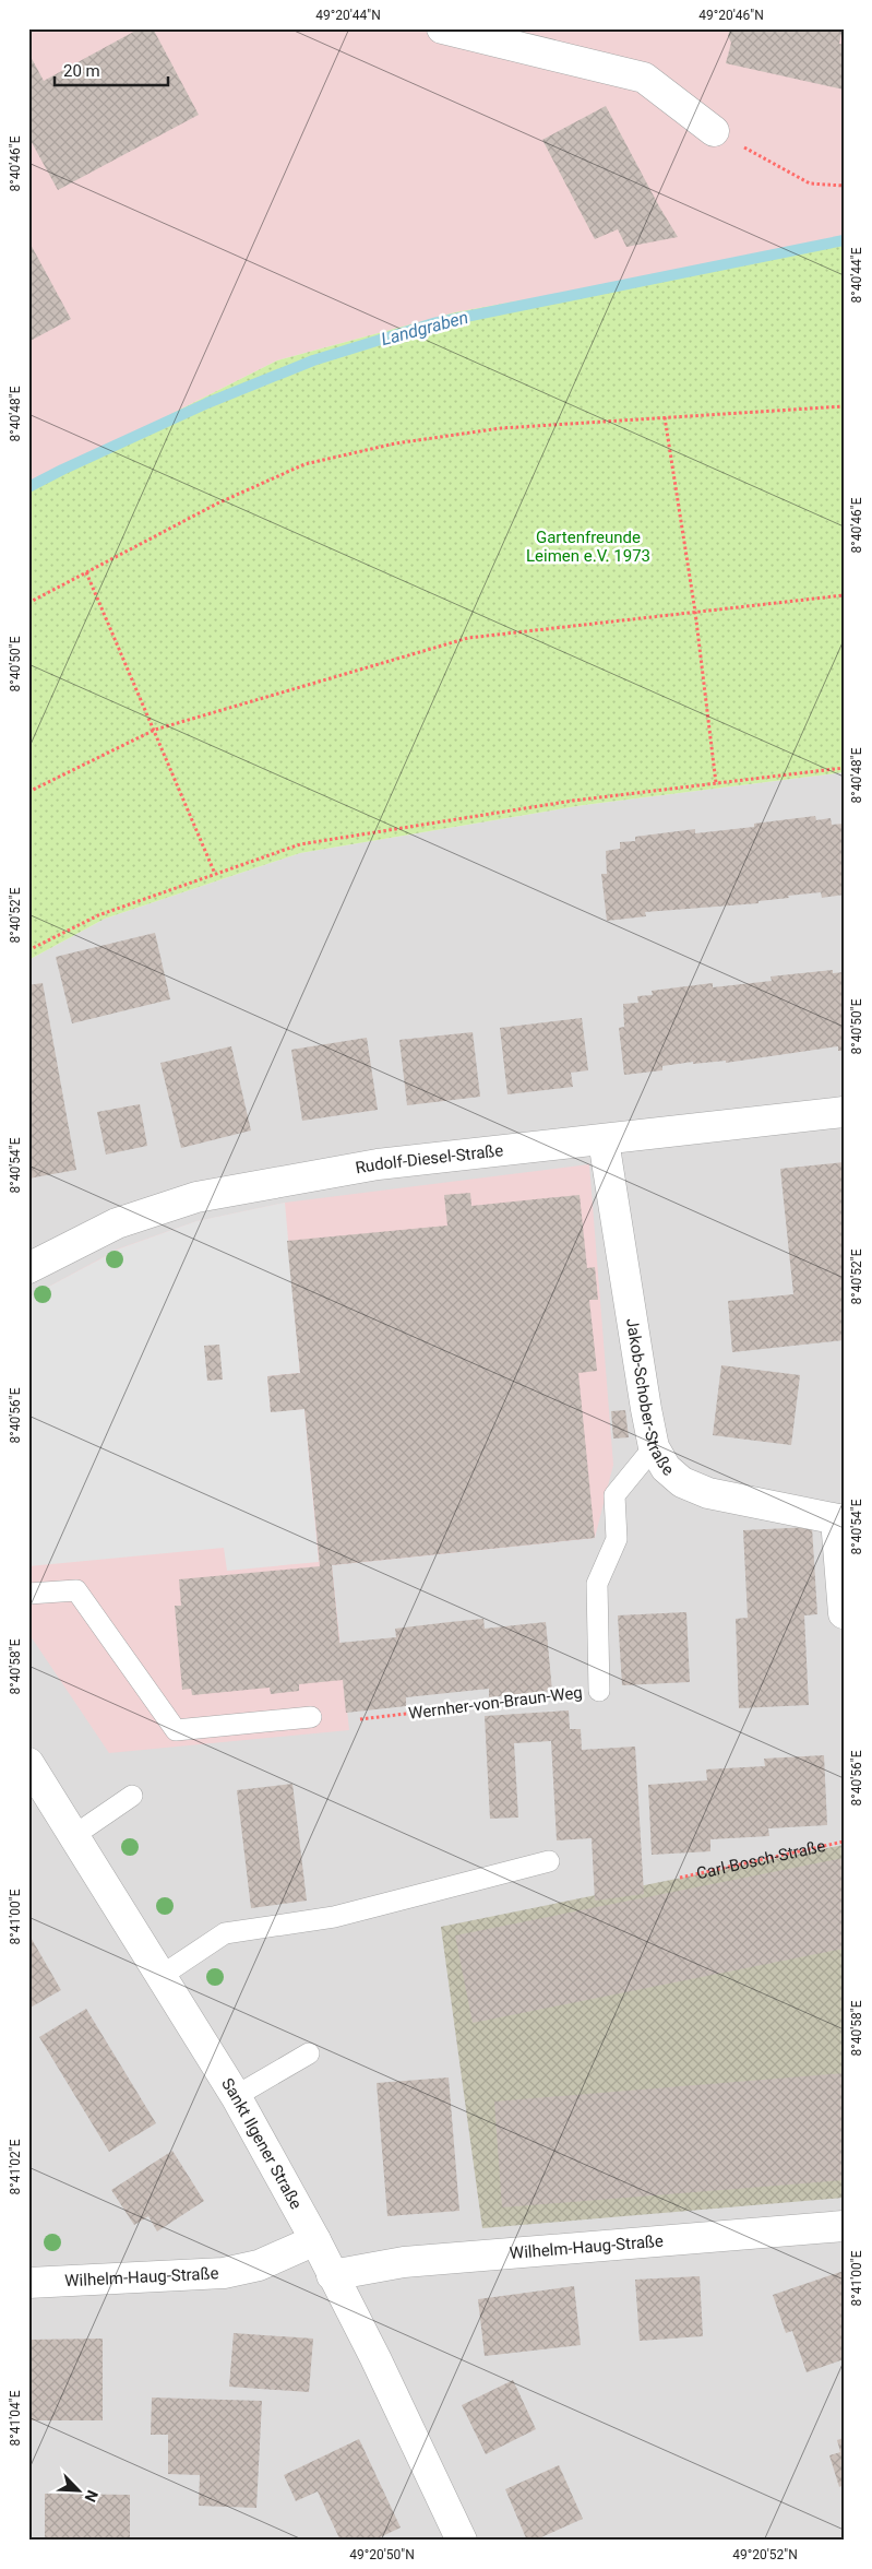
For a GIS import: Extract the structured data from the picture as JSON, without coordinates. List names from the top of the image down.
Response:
{
  "streets": {
    "street": [
      "Rudolf-Diesel-Straße",
      "Jakob-Schober-Straße",
      "Sankt Ilgener Straße",
      "Wilhelm-Haug-Straße"
    ],
    "lane": ["Wernher-von-Braun-Weg"],
    "path": ["Carl-Bosch-Straße"]
  },
  "crossings": [
    ["Rudolf-Diesel-Straße", "Jakob-Schober-Straße"],
    ["Jakob-Schober-Straße", "Wernher-von-Braun-Weg"],
    ["Sankt Ilgener Straße", "Wilhelm-Haug-Straße"]
  ],
  "water": ["Landgraben"],
  "parks": ["Gartenfreunde Leimen e.V. 1973"],
  "scale_bar": "20 m",
  "north": "bottom right",
  "coordinates": [
    "49°20'44\"N",
    "49°20'46\"N",
    "8°40'46\"E",
    "8°40'44\"E",
    "8°40'48\"E",
    "8°40'50\"E",
    "8°40'52\"E",
    "8°40'54\"E",
    "8°40'56\"E",
    "8°40'58\"E",
    "8°41'00\"E",
    "8°41'02\"E",
    "8°41'04\"E",
    "49°20'50\"N",
    "49°20'52\"N"
  ]
}
